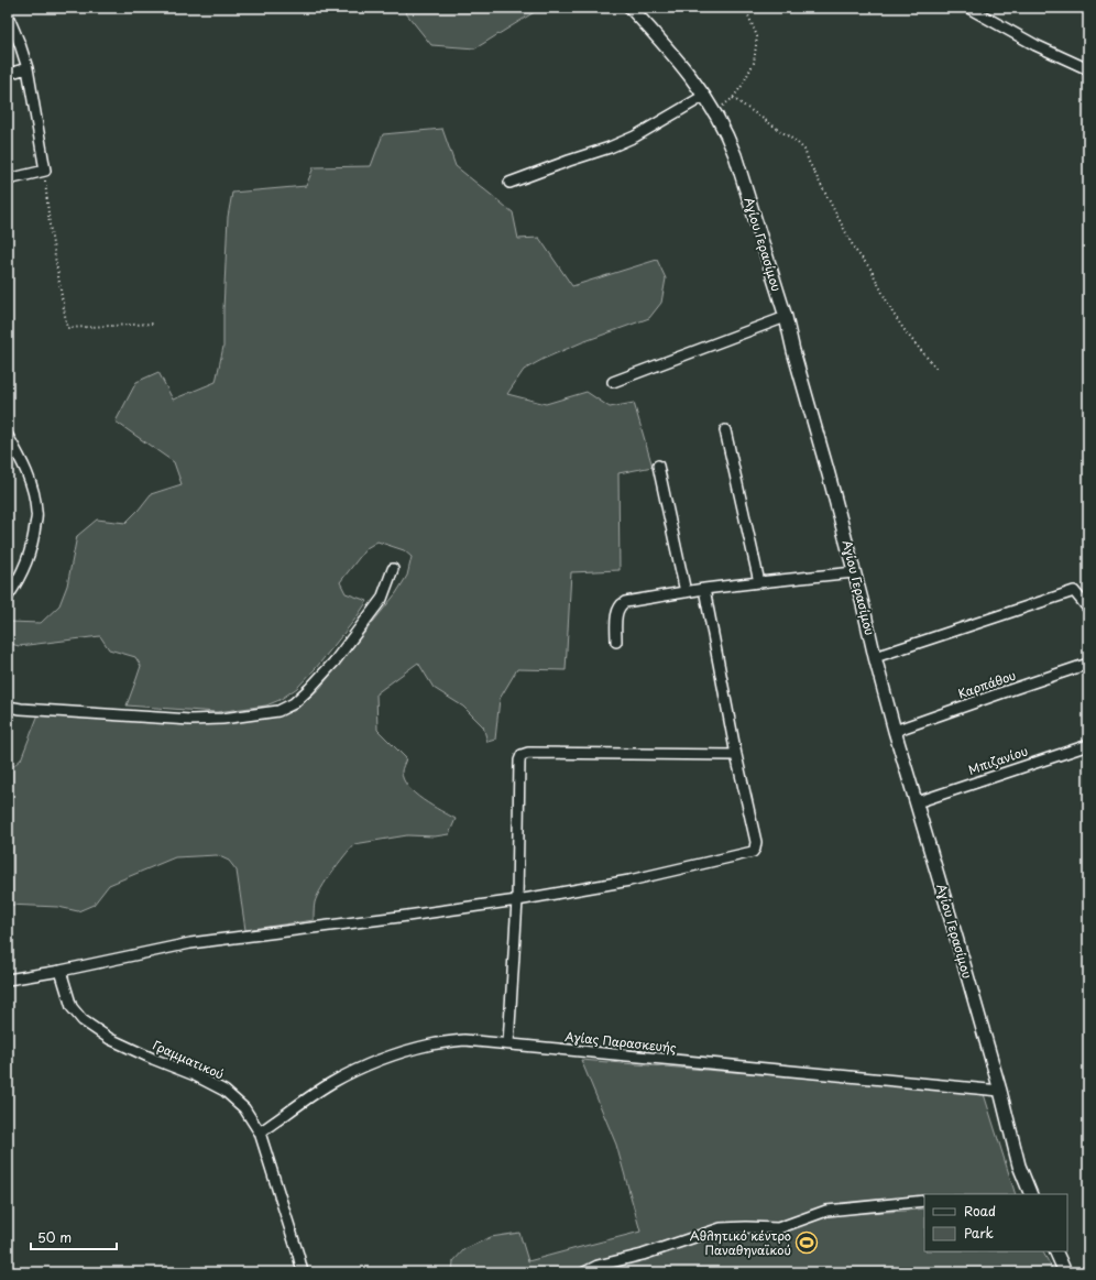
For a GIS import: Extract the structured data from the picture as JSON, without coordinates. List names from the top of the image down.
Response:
{
  "streets": {
    "street": [
      "Αγίου Γερασίμου",
      "Καρπάθου",
      "Μπιζανίου",
      "Αγίας Παρασκευής",
      "Γραμματικού"
    ]
  },
  "crossings": [
    ["Αγίου Γερασίμου", "Καρπάθου"],
    ["Αγίου Γερασίμου", "Μπιζανίου"],
    ["Αγίου Γερασίμου", "Αγίας Παρασκευής"],
    ["Αγίας Παρασκευής", "Γραμματικού"]
  ],
  "places": {
    "sports": ["Αθλητικό κέντρο Παναθηναϊκού"]
  },
  "legend": ["Road", "Park"],
  "scale_bar": "50 m"
}
